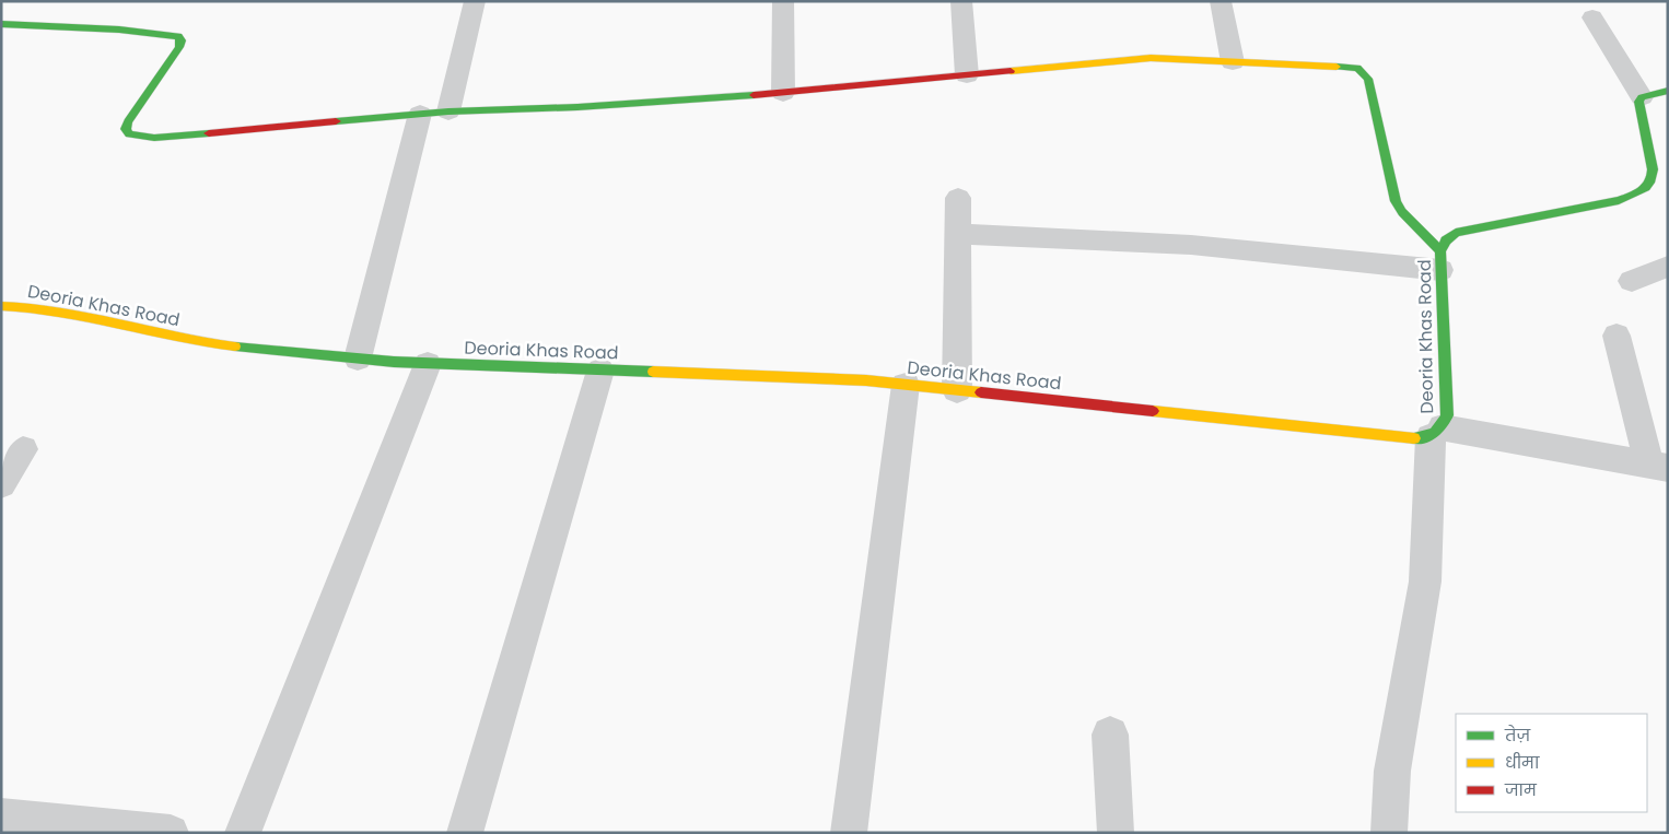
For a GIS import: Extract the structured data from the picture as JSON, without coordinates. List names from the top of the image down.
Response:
{
  "streets": {
    "street": ["Deoria Khas Road"]
  },
  "legend": ["तेज़", "धीमा", "जाम"]
}
